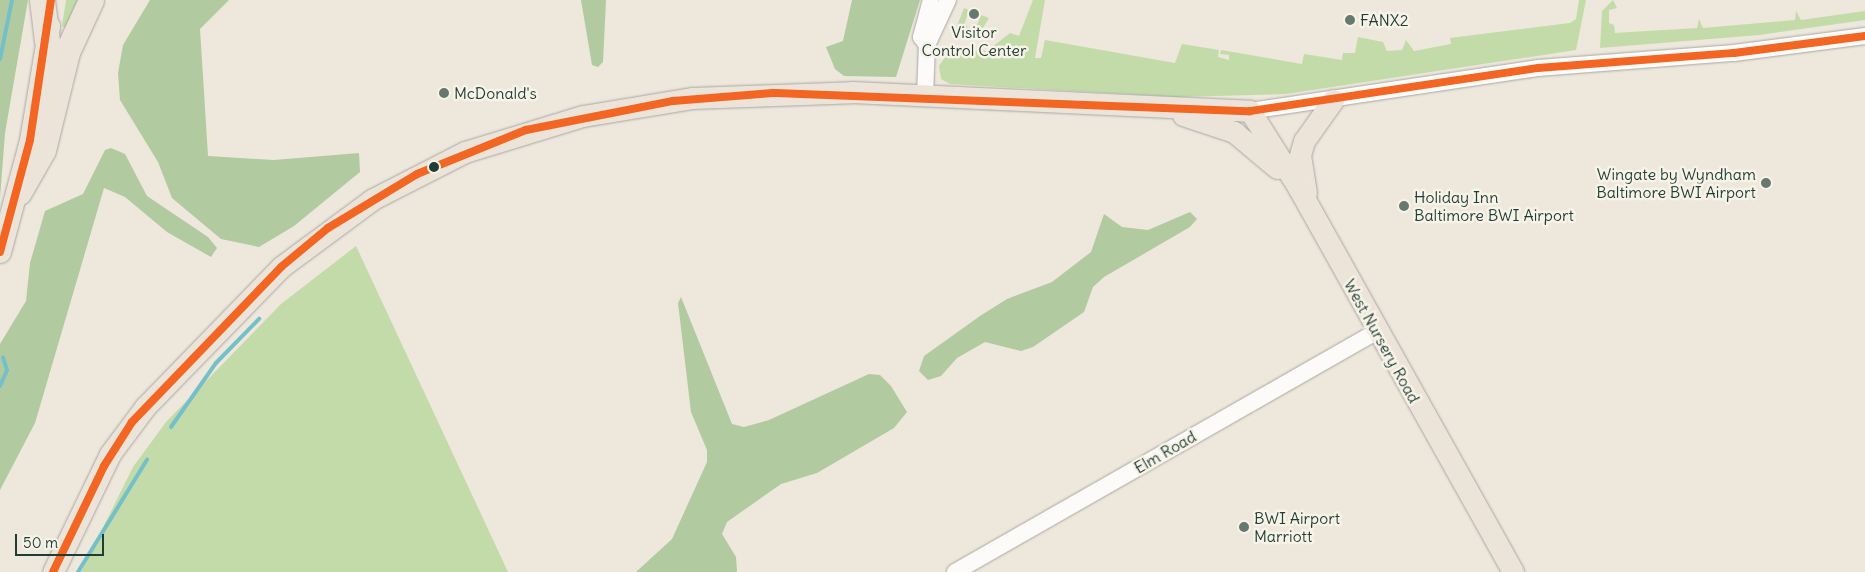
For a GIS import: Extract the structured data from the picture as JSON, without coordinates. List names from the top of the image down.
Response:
{
  "streets": {
    "main road": ["West Nursery Road"],
    "street": ["Elm Road"]
  },
  "crossings": [
    ["West Nursery Road", "Elm Road"]
  ],
  "places": [
    "Visitor Control Center",
    "FANX2",
    "McDonald's",
    "Wingate by Wyndham Baltimore BWI Airport",
    "Holiday Inn Baltimore BWI Airport",
    "BWI Airport Marriott"
  ],
  "scale_bar": "50 m"
}
